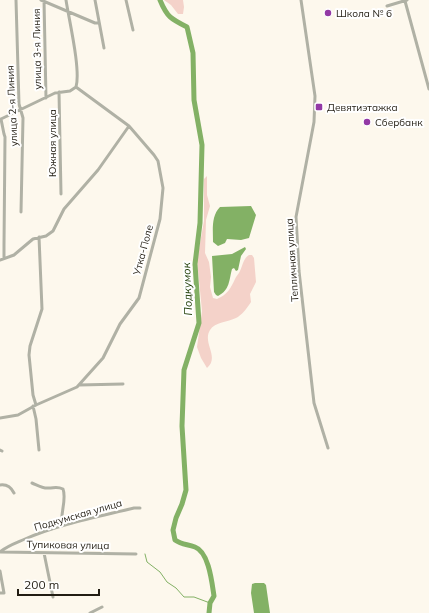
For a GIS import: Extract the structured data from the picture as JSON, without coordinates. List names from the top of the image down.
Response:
{
  "streets": {
    "street": [
      "улица 3-я Линия",
      "улица 2-я Линия",
      "Южная улица",
      "Утка-Поле",
      "Тепличная улица",
      "Подкумская улица",
      "Тупиковая улица"
    ]
  },
  "crossings": [
    ["Подкумская улица", "Тупиковая улица"]
  ],
  "water": ["Подкумок"],
  "places": {
    "other": ["Школа № 6", "Сбербанк"],
    "transit": ["Девятиэтажка"]
  },
  "scale_bar": "200 m"
}
